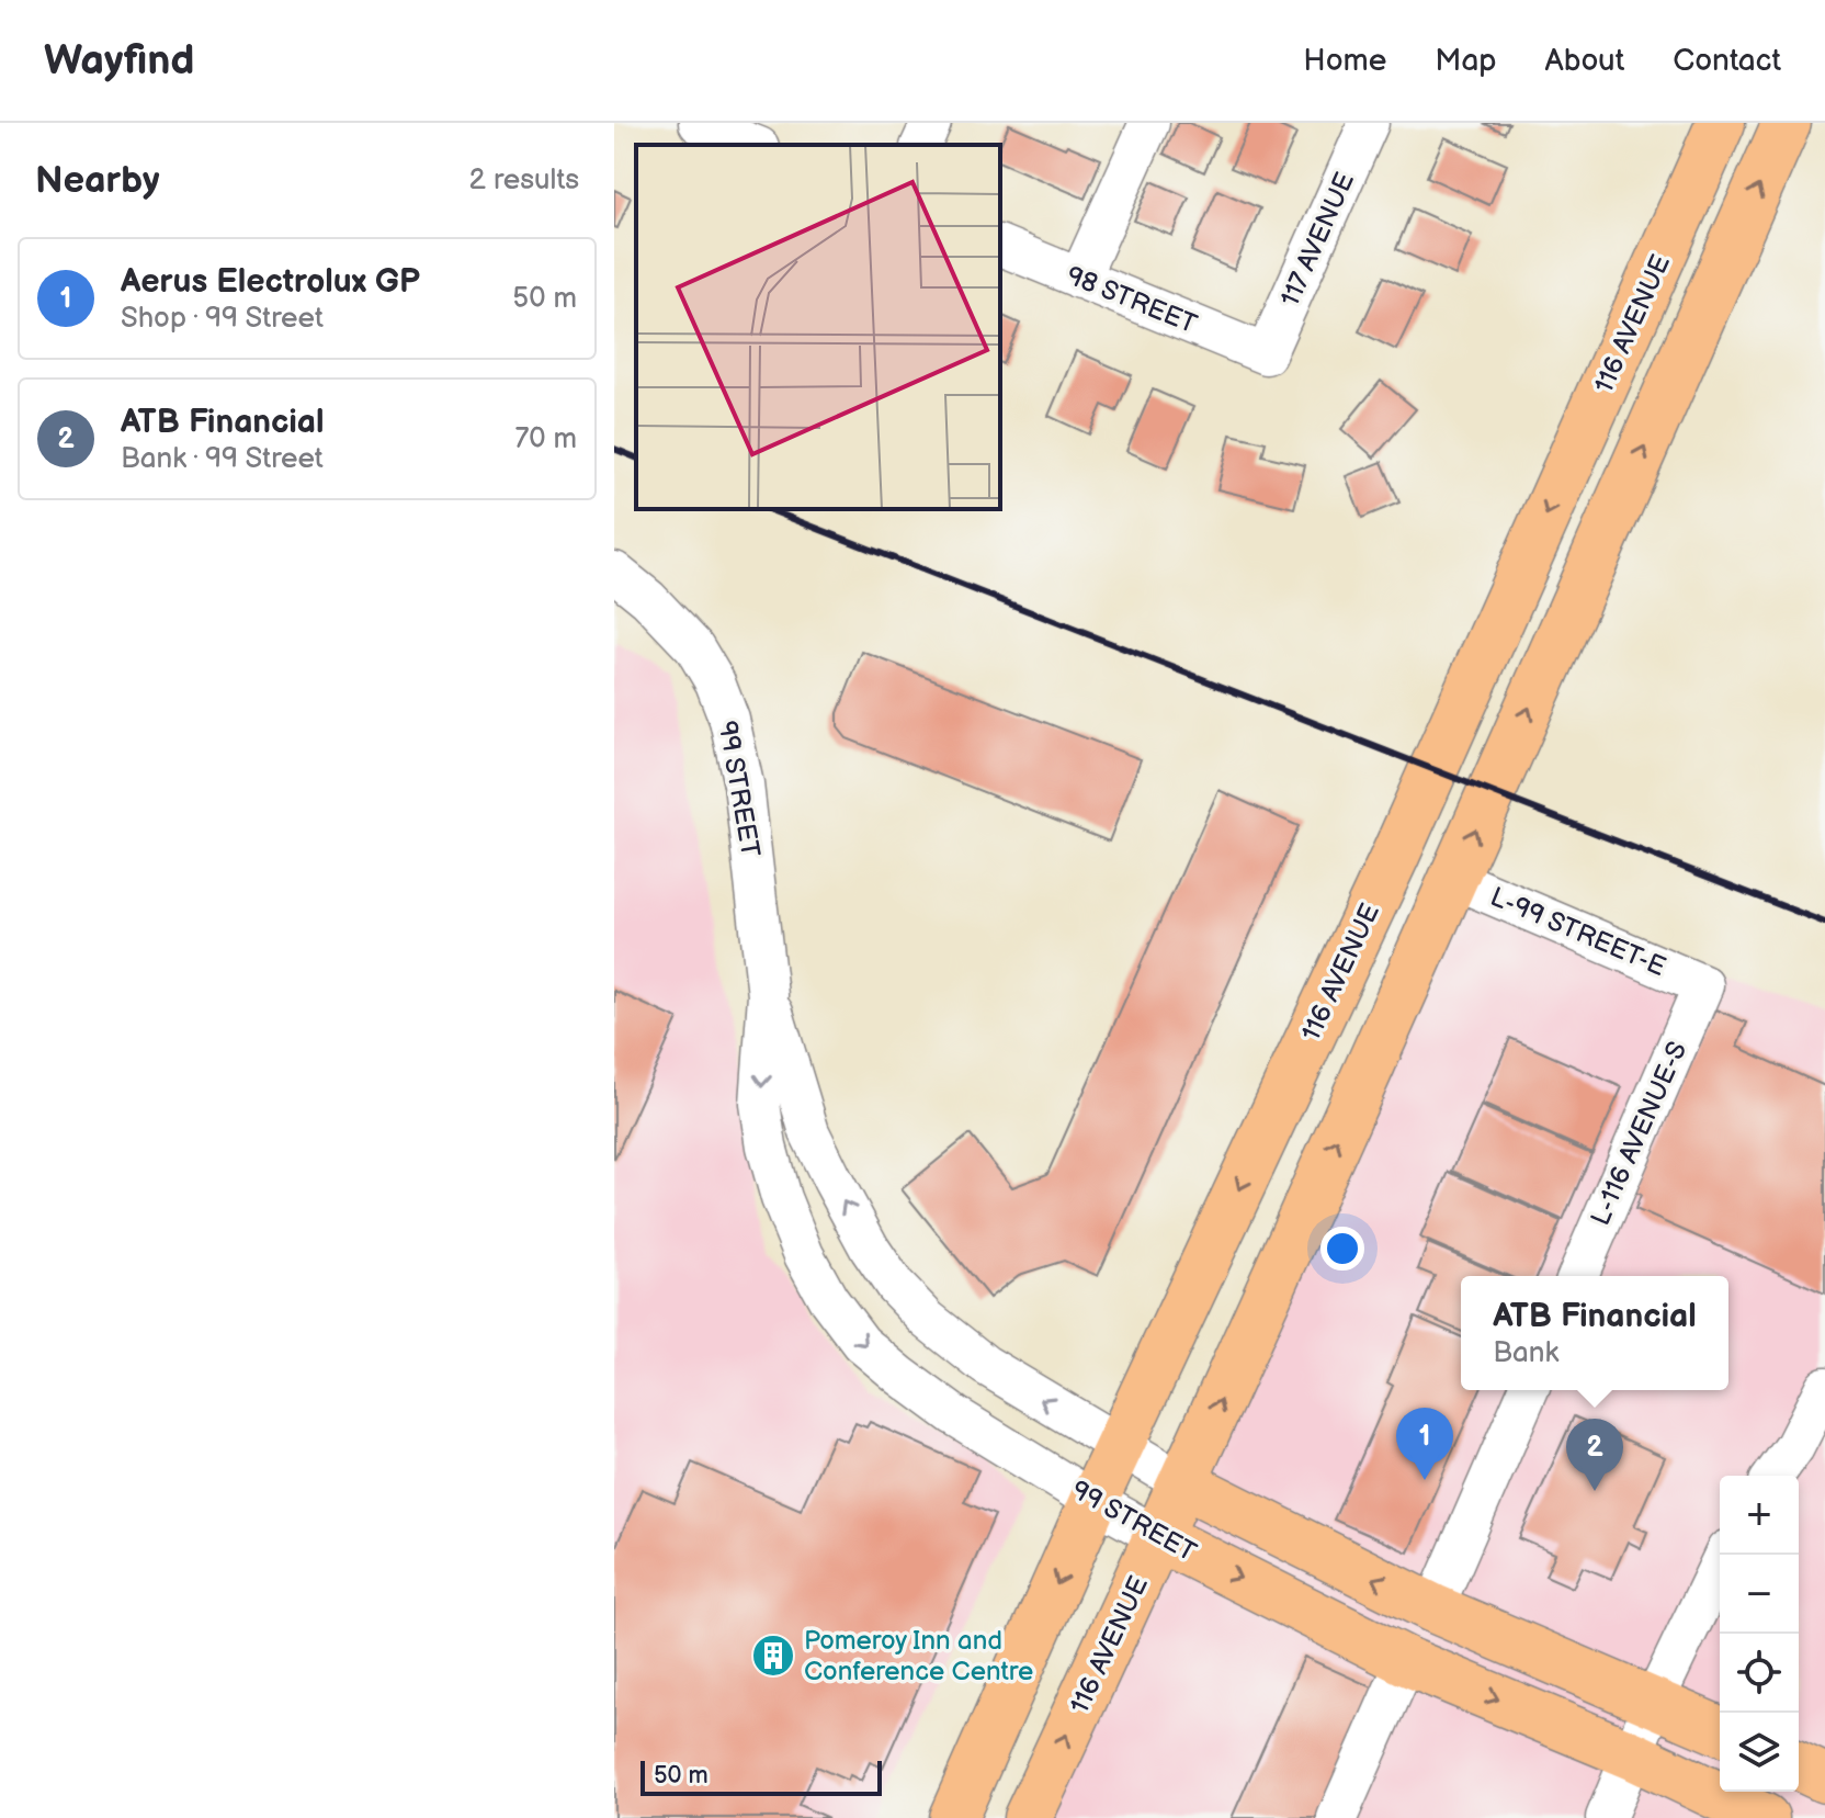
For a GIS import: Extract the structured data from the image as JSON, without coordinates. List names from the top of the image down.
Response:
{
  "streets": {
    "main road": ["116 AVENUE", "99 STREET"],
    "street": [
      "117 AVENUE",
      "98 STREET",
      "L-99 STREET-E",
      "L-116 AVENUE-S"
    ]
  },
  "crossings": [
    ["117 AVENUE", "98 STREET"],
    ["116 AVENUE", "99 STREET"],
    ["116 AVENUE", "L-99 STREET-E"],
    ["L-99 STREET-E", "L-116 AVENUE-S"]
  ],
  "places": {
    "building": ["Pomeroy Inn and Conference Centre"]
  },
  "scale_bar": "50 m",
  "page": {
    "header": "Wayfind",
    "nav": [
      "Home",
      "Map",
      "About",
      "Contact"
    ],
    "heading": ["Nearby", "2 results"],
    "list": [
      {
        "mark": "1",
        "name": "Aerus Electrolux GP",
        "note": "Shop · 99 Street",
        "value": "50 m"
      },
      {
        "mark": "2",
        "name": "ATB Financial",
        "note": "Bank · 99 Street",
        "value": "70 m"
      }
    ],
    "popup": ["ATB Financial", "Bank"],
    "pins": ["1", "2"],
    "map_buttons": ["+", "−"],
    "scale": "50 m"
  }
}
